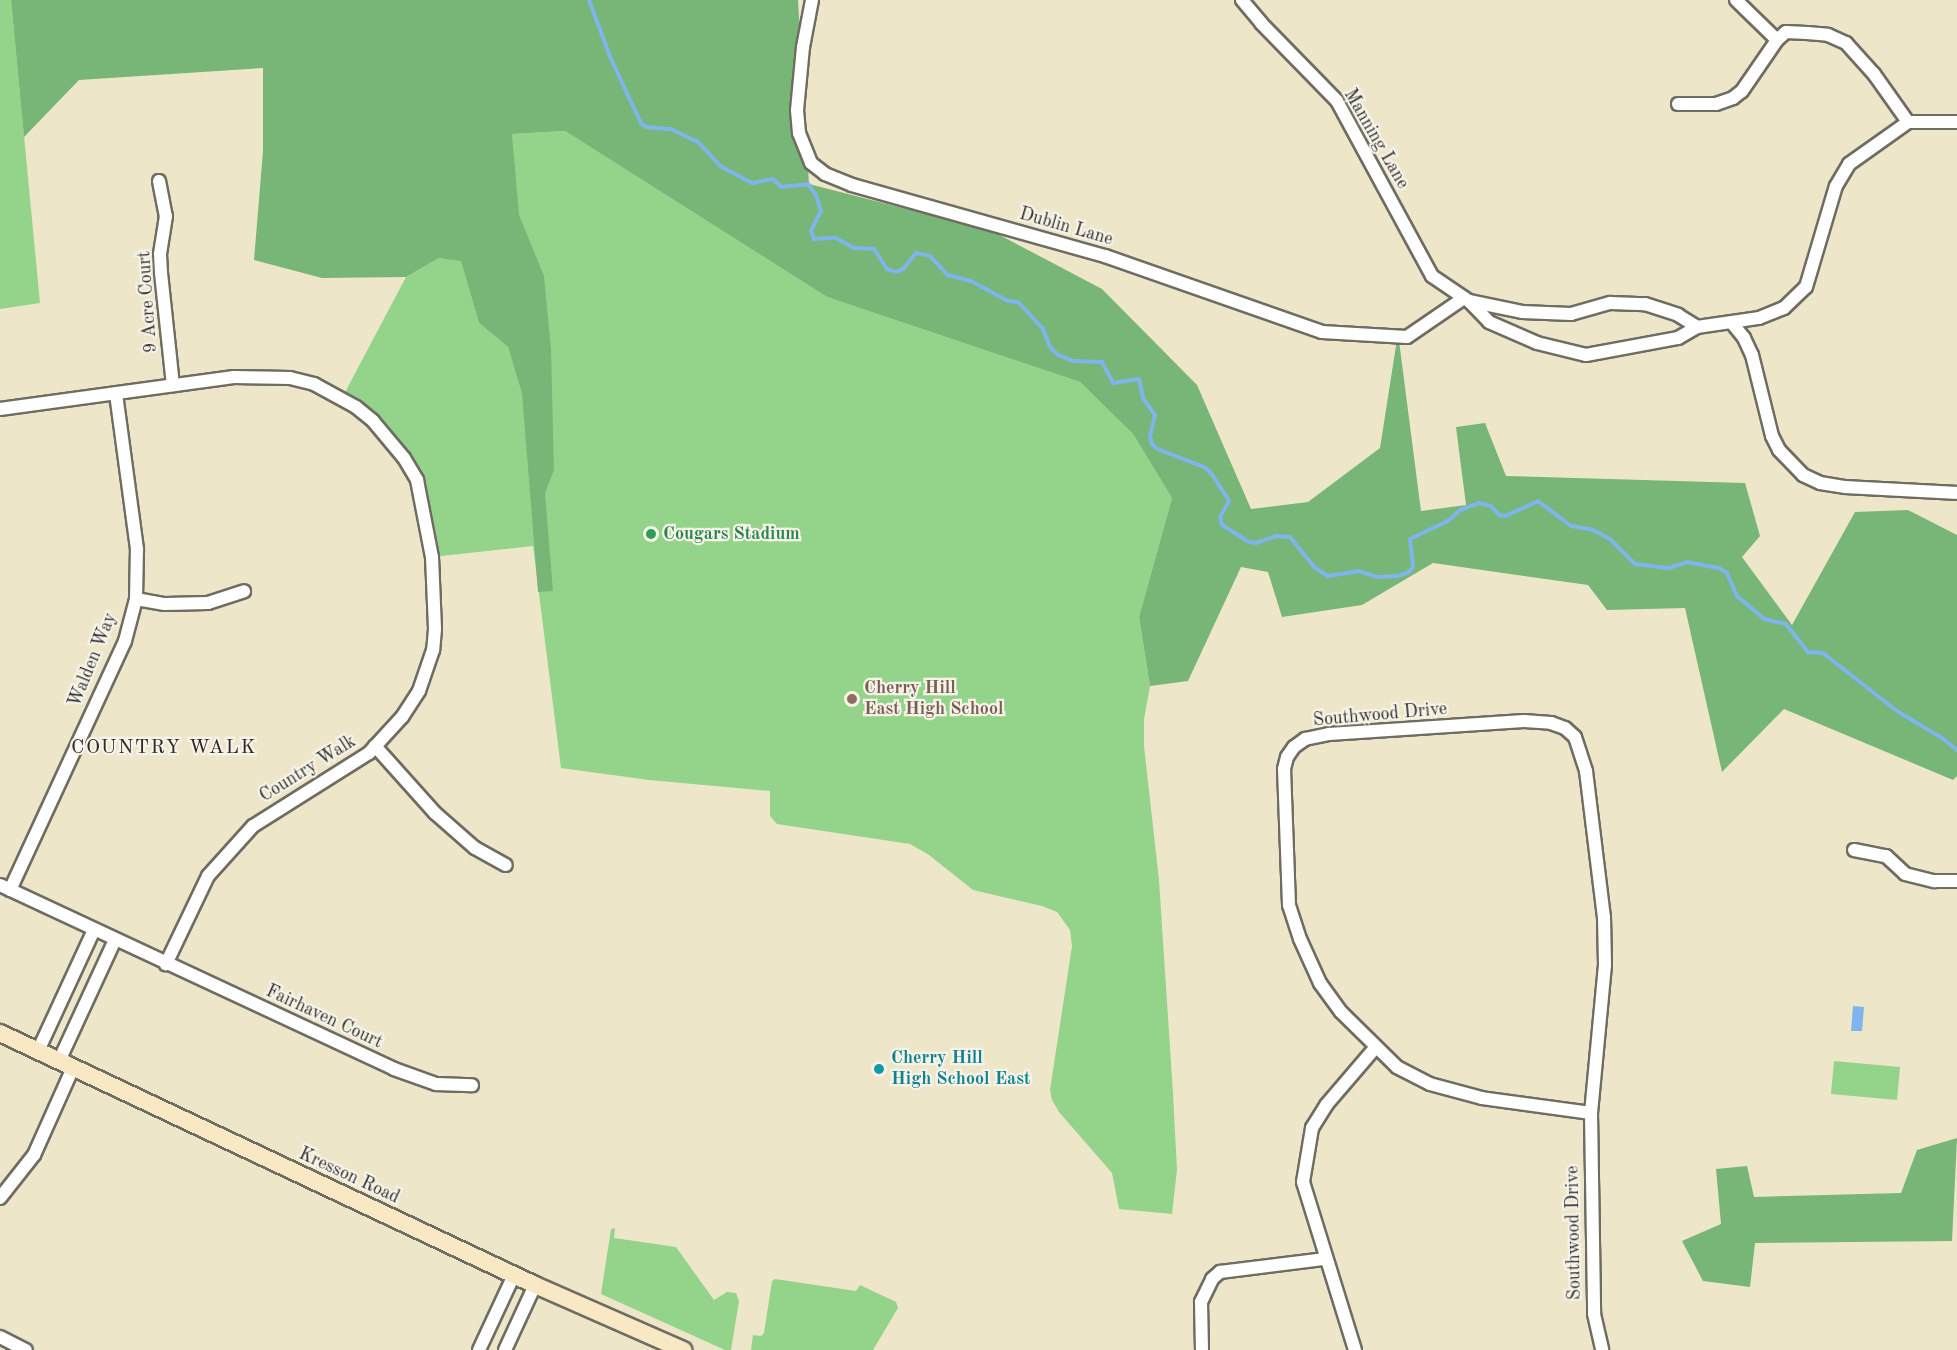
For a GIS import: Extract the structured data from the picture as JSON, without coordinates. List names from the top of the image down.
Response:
{
  "streets": {
    "street": [
      "Manning Lane",
      "Dublin Lane",
      "9 Acre Court",
      "Walden Way",
      "Southwood Drive",
      "Country Walk",
      "Fairhaven Court",
      "Kresson Road"
    ]
  },
  "crossings": [
    ["Manning Lane", "Dublin Lane"],
    ["9 Acre Court", "Country Walk"],
    ["Walden Way", "Country Walk"],
    ["Country Walk", "Fairhaven Court"]
  ],
  "districts": ["COUNTRY WALK"],
  "places": ["Cougars Stadium", "Cherry Hill East High School", "Cherry Hill High School East"]
}
